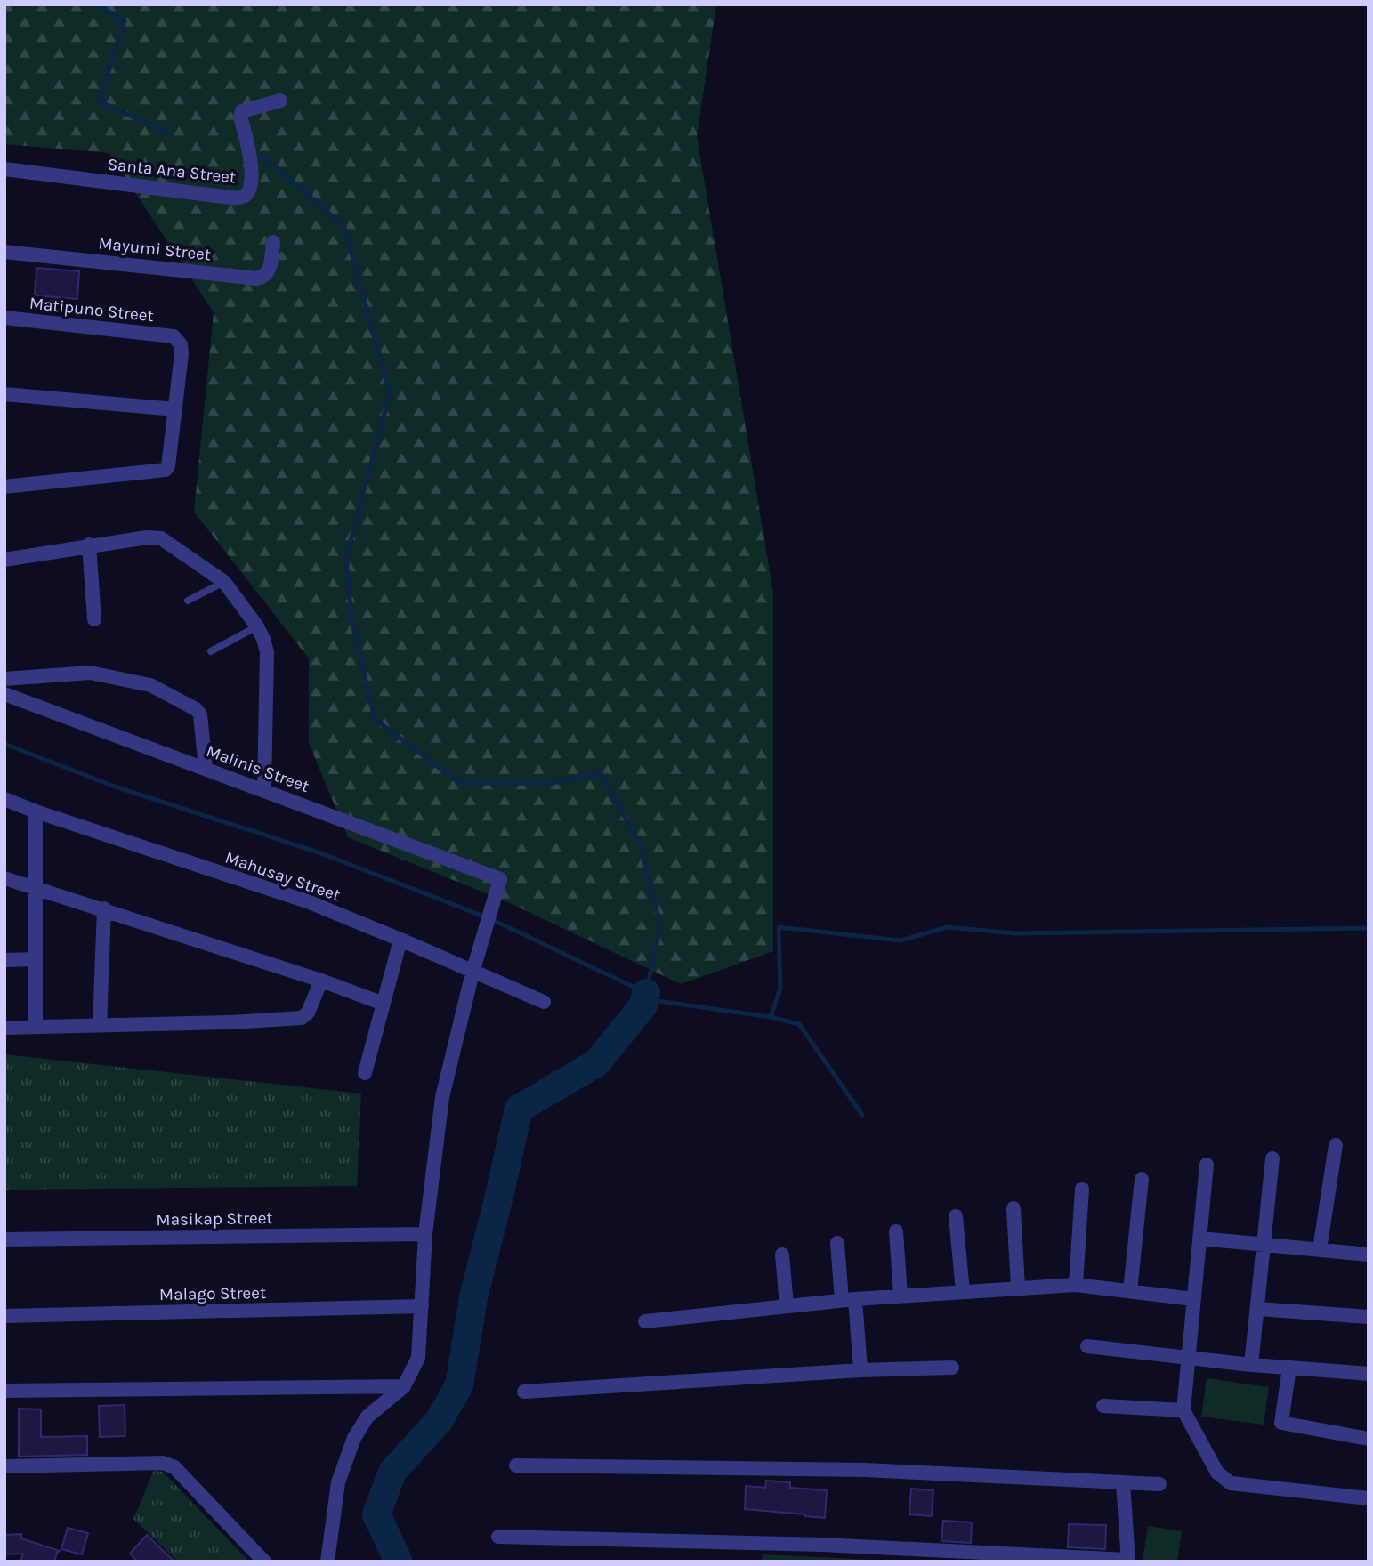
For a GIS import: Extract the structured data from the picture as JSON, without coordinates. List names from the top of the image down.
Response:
{
  "streets": {
    "street": [
      "Santa Ana Street",
      "Mayumi Street",
      "Matipuno Street",
      "Malinis Street",
      "Mahusay Street",
      "Masikap Street",
      "Malago Street"
    ]
  },
  "crossings": [
    ["Malinis Street", "Mahusay Street"]
  ]
}
